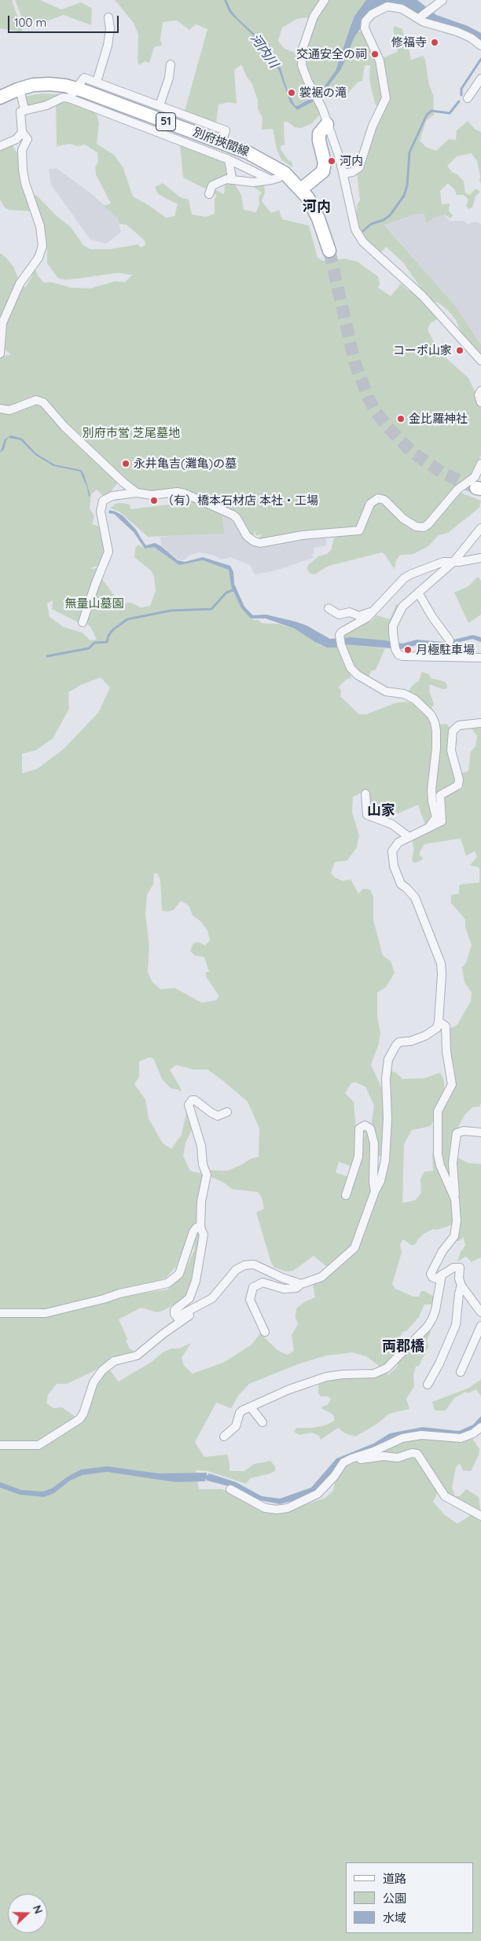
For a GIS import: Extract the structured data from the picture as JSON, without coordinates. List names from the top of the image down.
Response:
{
  "streets": {
    "main road": ["51", "別府挾間線"]
  },
  "districts": ["河内", "山家", "両郡橋"],
  "water": ["河内川"],
  "parks": ["別府市営 芝尾墓地", "無量山墓園"],
  "places": [
    "修福寺",
    "交通安全の祠",
    "裳裾の滝",
    "河内",
    "コーポ山家",
    "金比羅神社",
    "永井亀吉(灘亀)の墓",
    "（有）橋本石材店 本社・工場",
    "月極駐車場"
  ],
  "legend": ["道路", "公園", "水域"],
  "scale_bar": "100 m",
  "north": "right"
}
